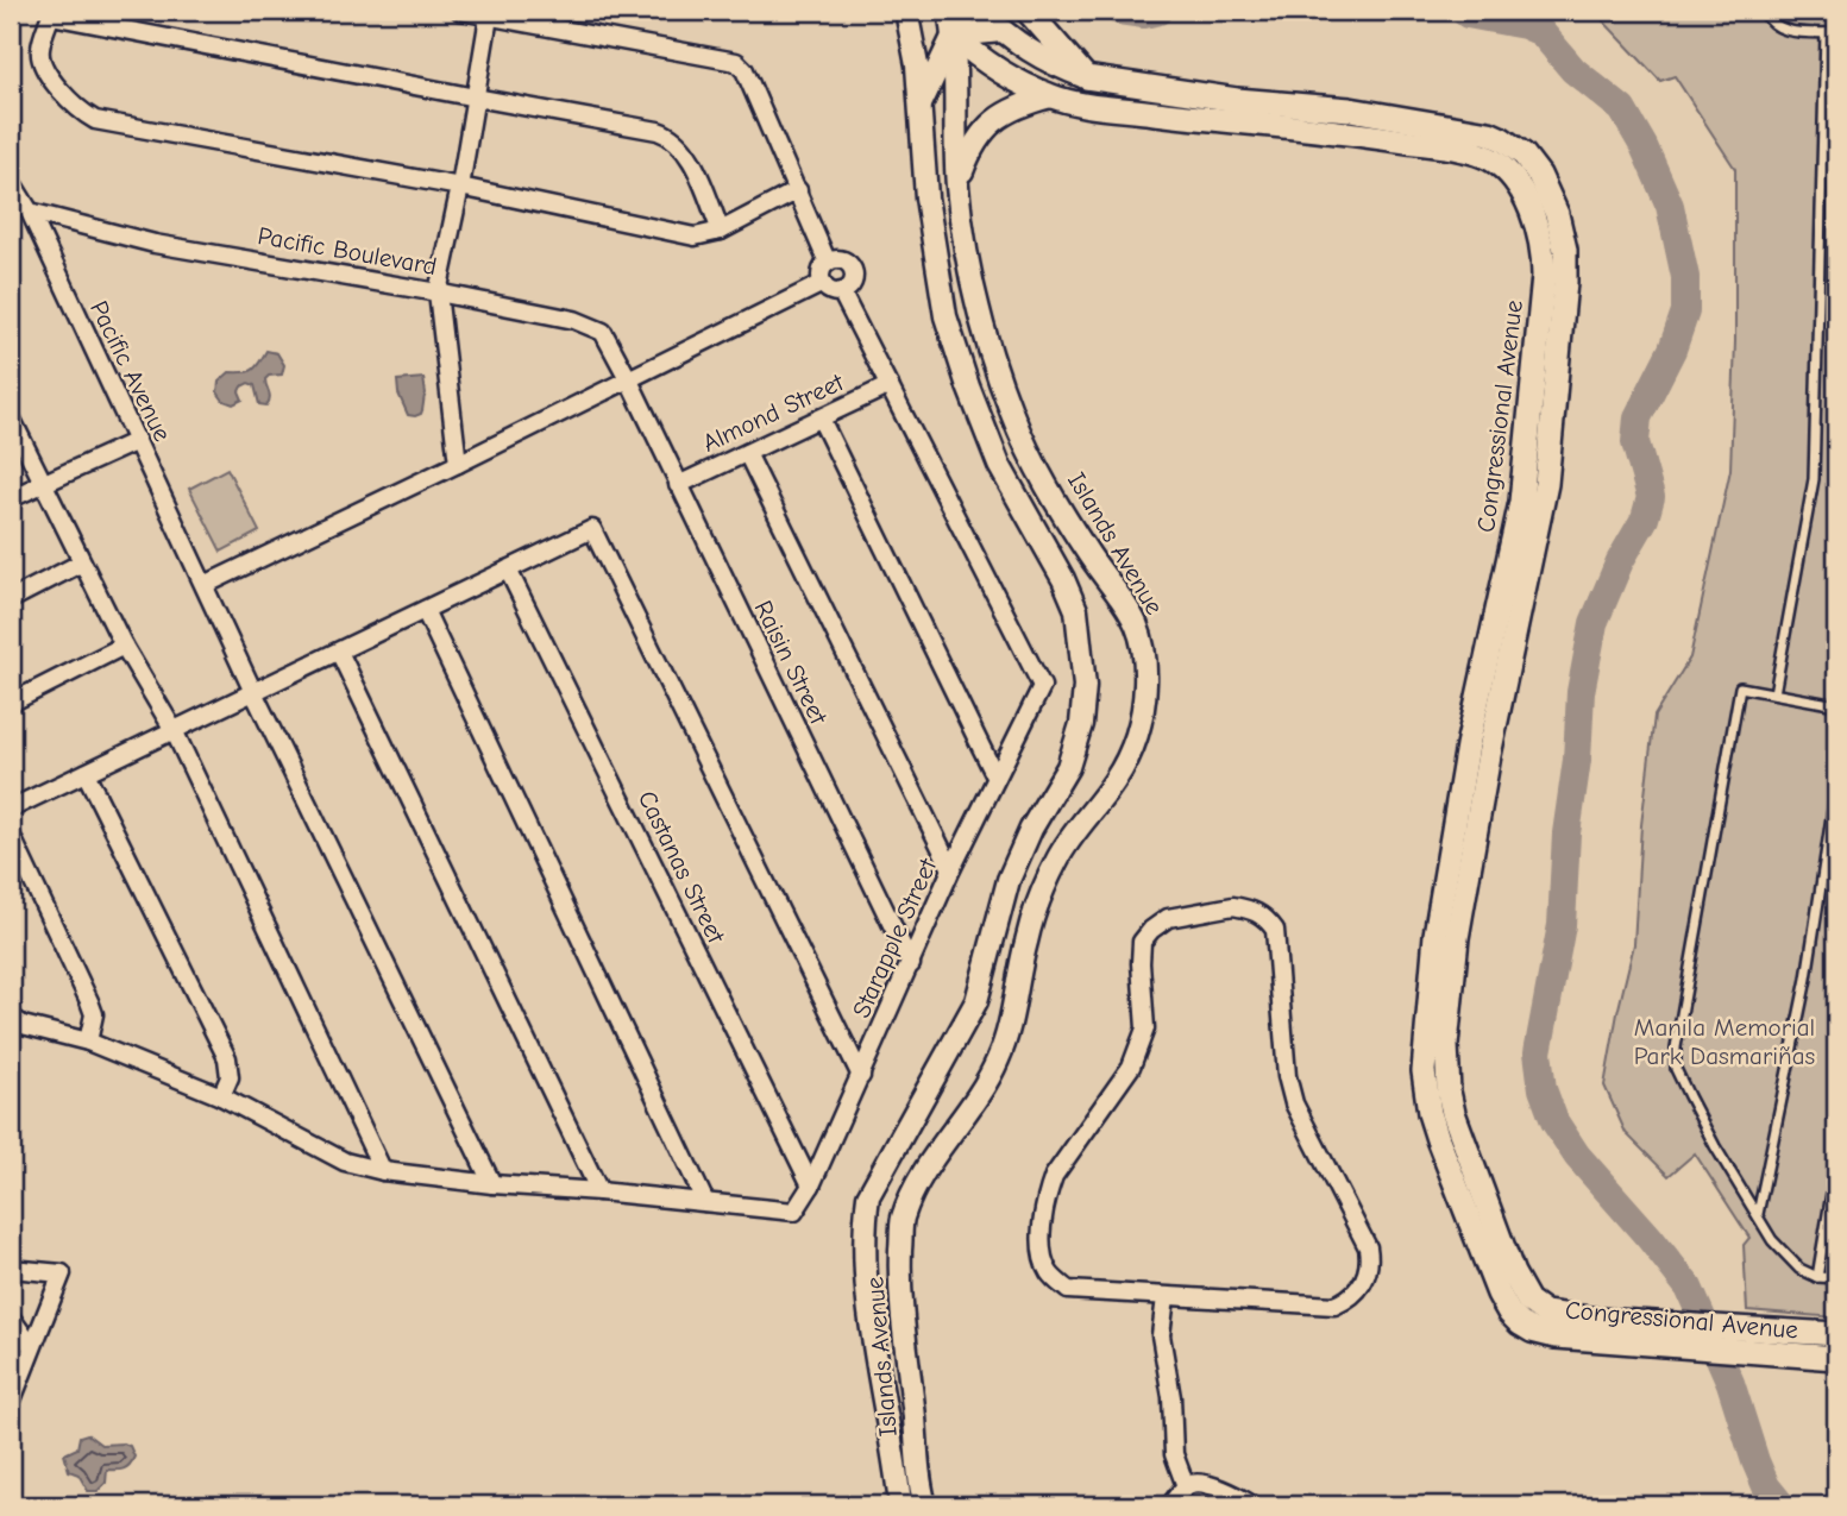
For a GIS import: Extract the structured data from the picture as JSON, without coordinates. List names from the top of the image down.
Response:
{
  "streets": {
    "main road": ["Congressional Avenue"],
    "street": [
      "Pacific Boulevard",
      "Pacific Avenue",
      "Almond Street",
      "Islands Avenue",
      "Raisin Street",
      "Castanas Street",
      "Starapple Street"
    ]
  },
  "crossings": [
    ["Pacific Boulevard", "Pacific Avenue"],
    ["Pacific Boulevard", "Raisin Street"],
    ["Almond Street", "Raisin Street"],
    ["Almond Street", "Starapple Street"],
    ["Congressional Avenue", "Islands Avenue"],
    ["Raisin Street", "Starapple Street"],
    ["Castanas Street", "Starapple Street"]
  ],
  "parks": ["Manila Memorial Park Dasmariñas"]
}
